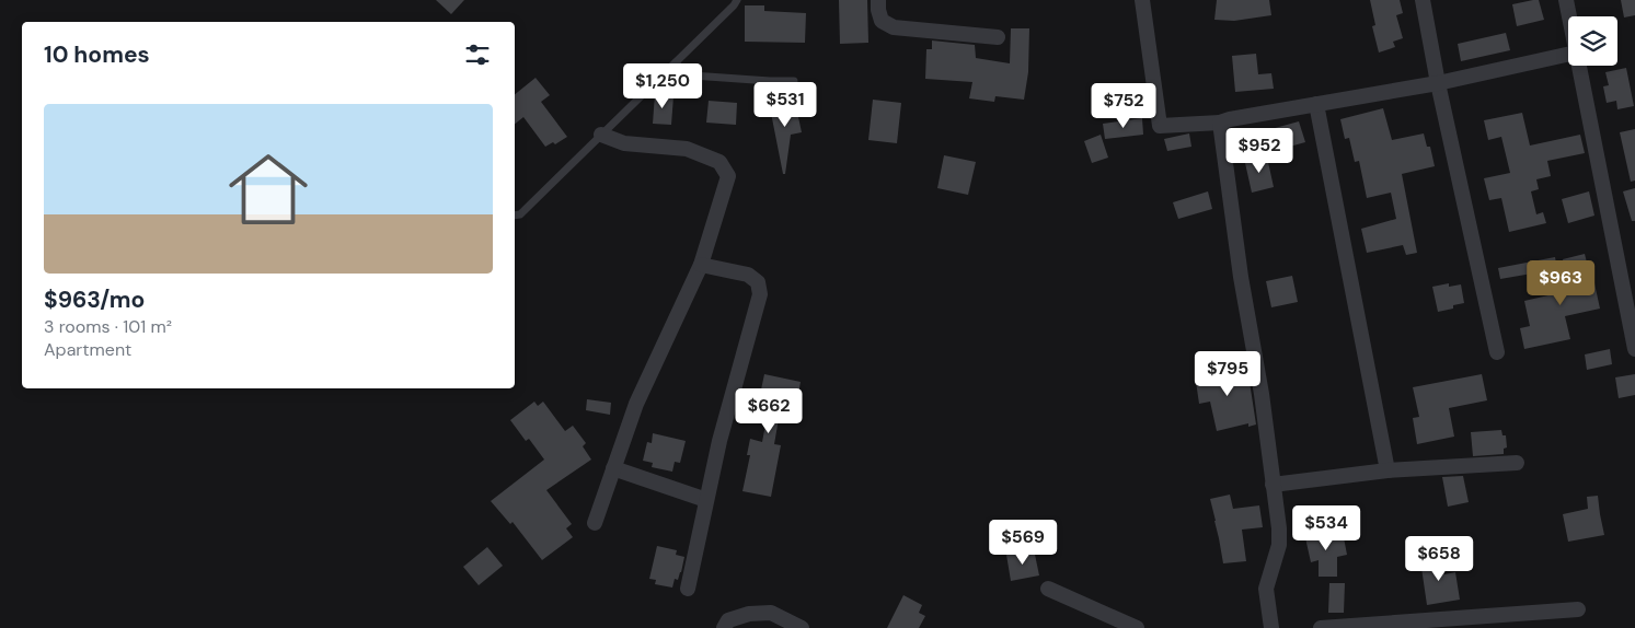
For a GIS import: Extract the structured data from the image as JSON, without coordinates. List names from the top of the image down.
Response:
{
  "page": {
    "heading": "10 homes",
    "price": [
      "$1,250",
      "$531",
      "$752",
      "$952",
      "$963",
      "$795",
      "$662",
      "$534",
      "$569",
      "$658"
    ],
    "list": [
      {
        "name": "$963/mo",
        "note": "3 rooms · 101 m² · Apartment"
      }
    ]
  }
}
